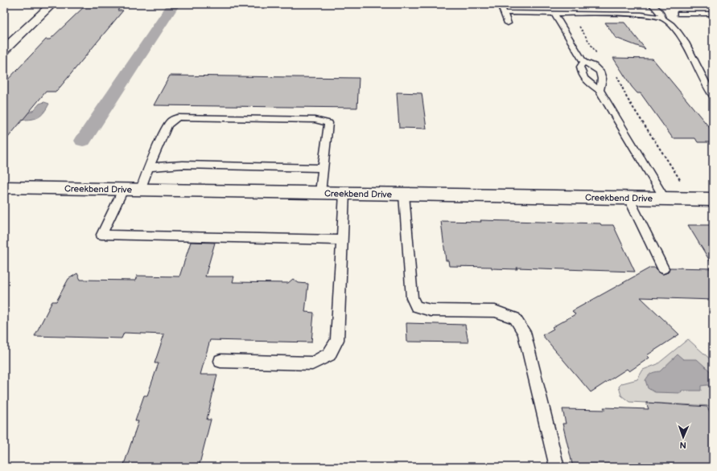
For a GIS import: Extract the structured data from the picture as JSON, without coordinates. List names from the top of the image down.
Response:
{
  "streets": {
    "street": ["Creekbend Drive"]
  },
  "north": "bottom"
}
